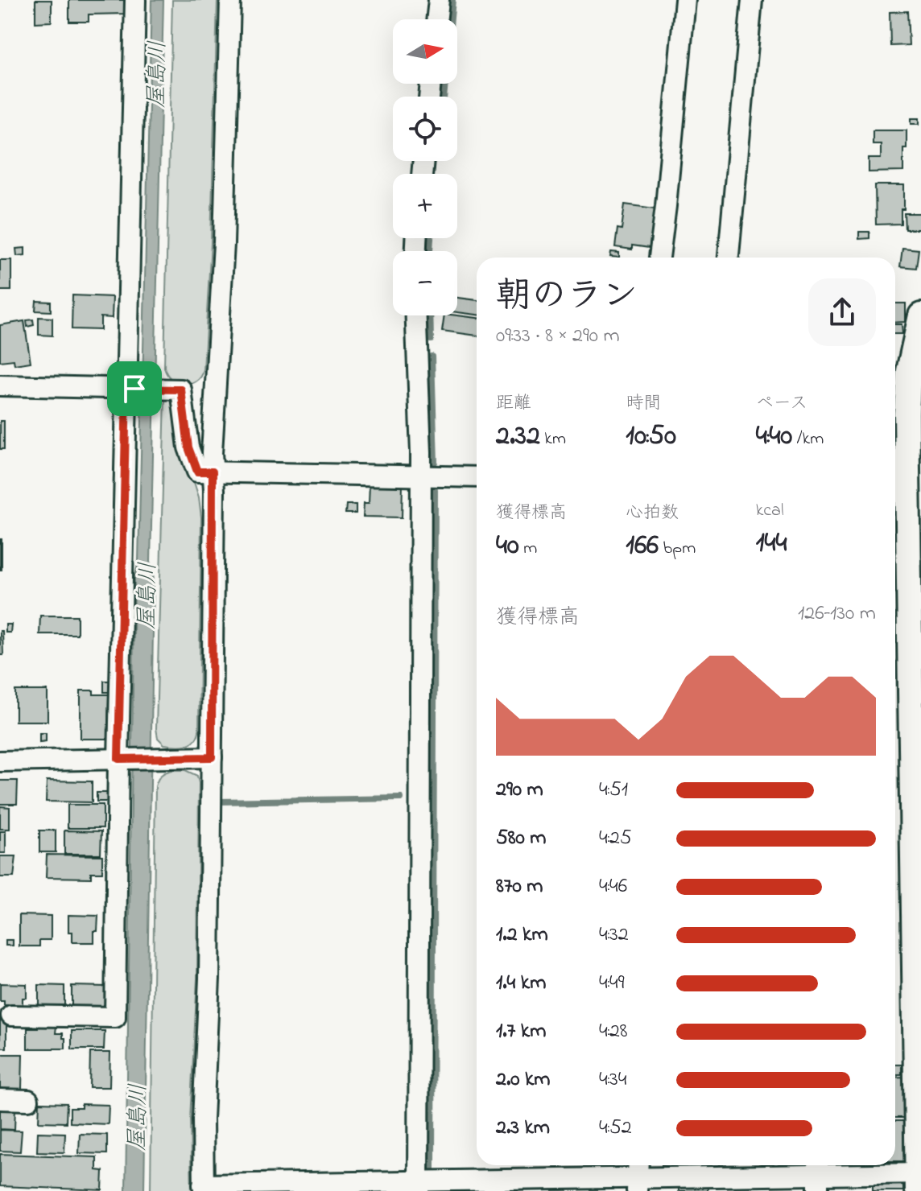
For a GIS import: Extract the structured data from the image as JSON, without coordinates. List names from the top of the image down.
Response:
{
  "water": ["屋島川"],
  "north": "right",
  "page": {
    "map_buttons": ["+", "−"],
    "heading": ["朝のラン", "09:33 · 8 × 290 m"],
    "stats": [
      ["距離", "2.32 km"],
      ["時間", "10:50"],
      ["ペース", "4:40 /km"],
      ["獲得標高", "40 m"],
      ["心拍数", "166 bpm"],
      ["kcal", "144"]
    ],
    "chart": ["獲得標高", "126–130 m"],
    "list": [
      {
        "name": "290 m",
        "note": "4:51"
      },
      {
        "name": "580 m",
        "note": "4:25"
      },
      {
        "name": "870 m",
        "note": "4:46"
      },
      {
        "name": "1.2 km",
        "note": "4:32"
      },
      {
        "name": "1.4 km",
        "note": "4:49"
      },
      {
        "name": "1.7 km",
        "note": "4:28"
      },
      {
        "name": "2.0 km",
        "note": "4:34"
      },
      {
        "name": "2.3 km",
        "note": "4:52"
      }
    ]
  }
}
